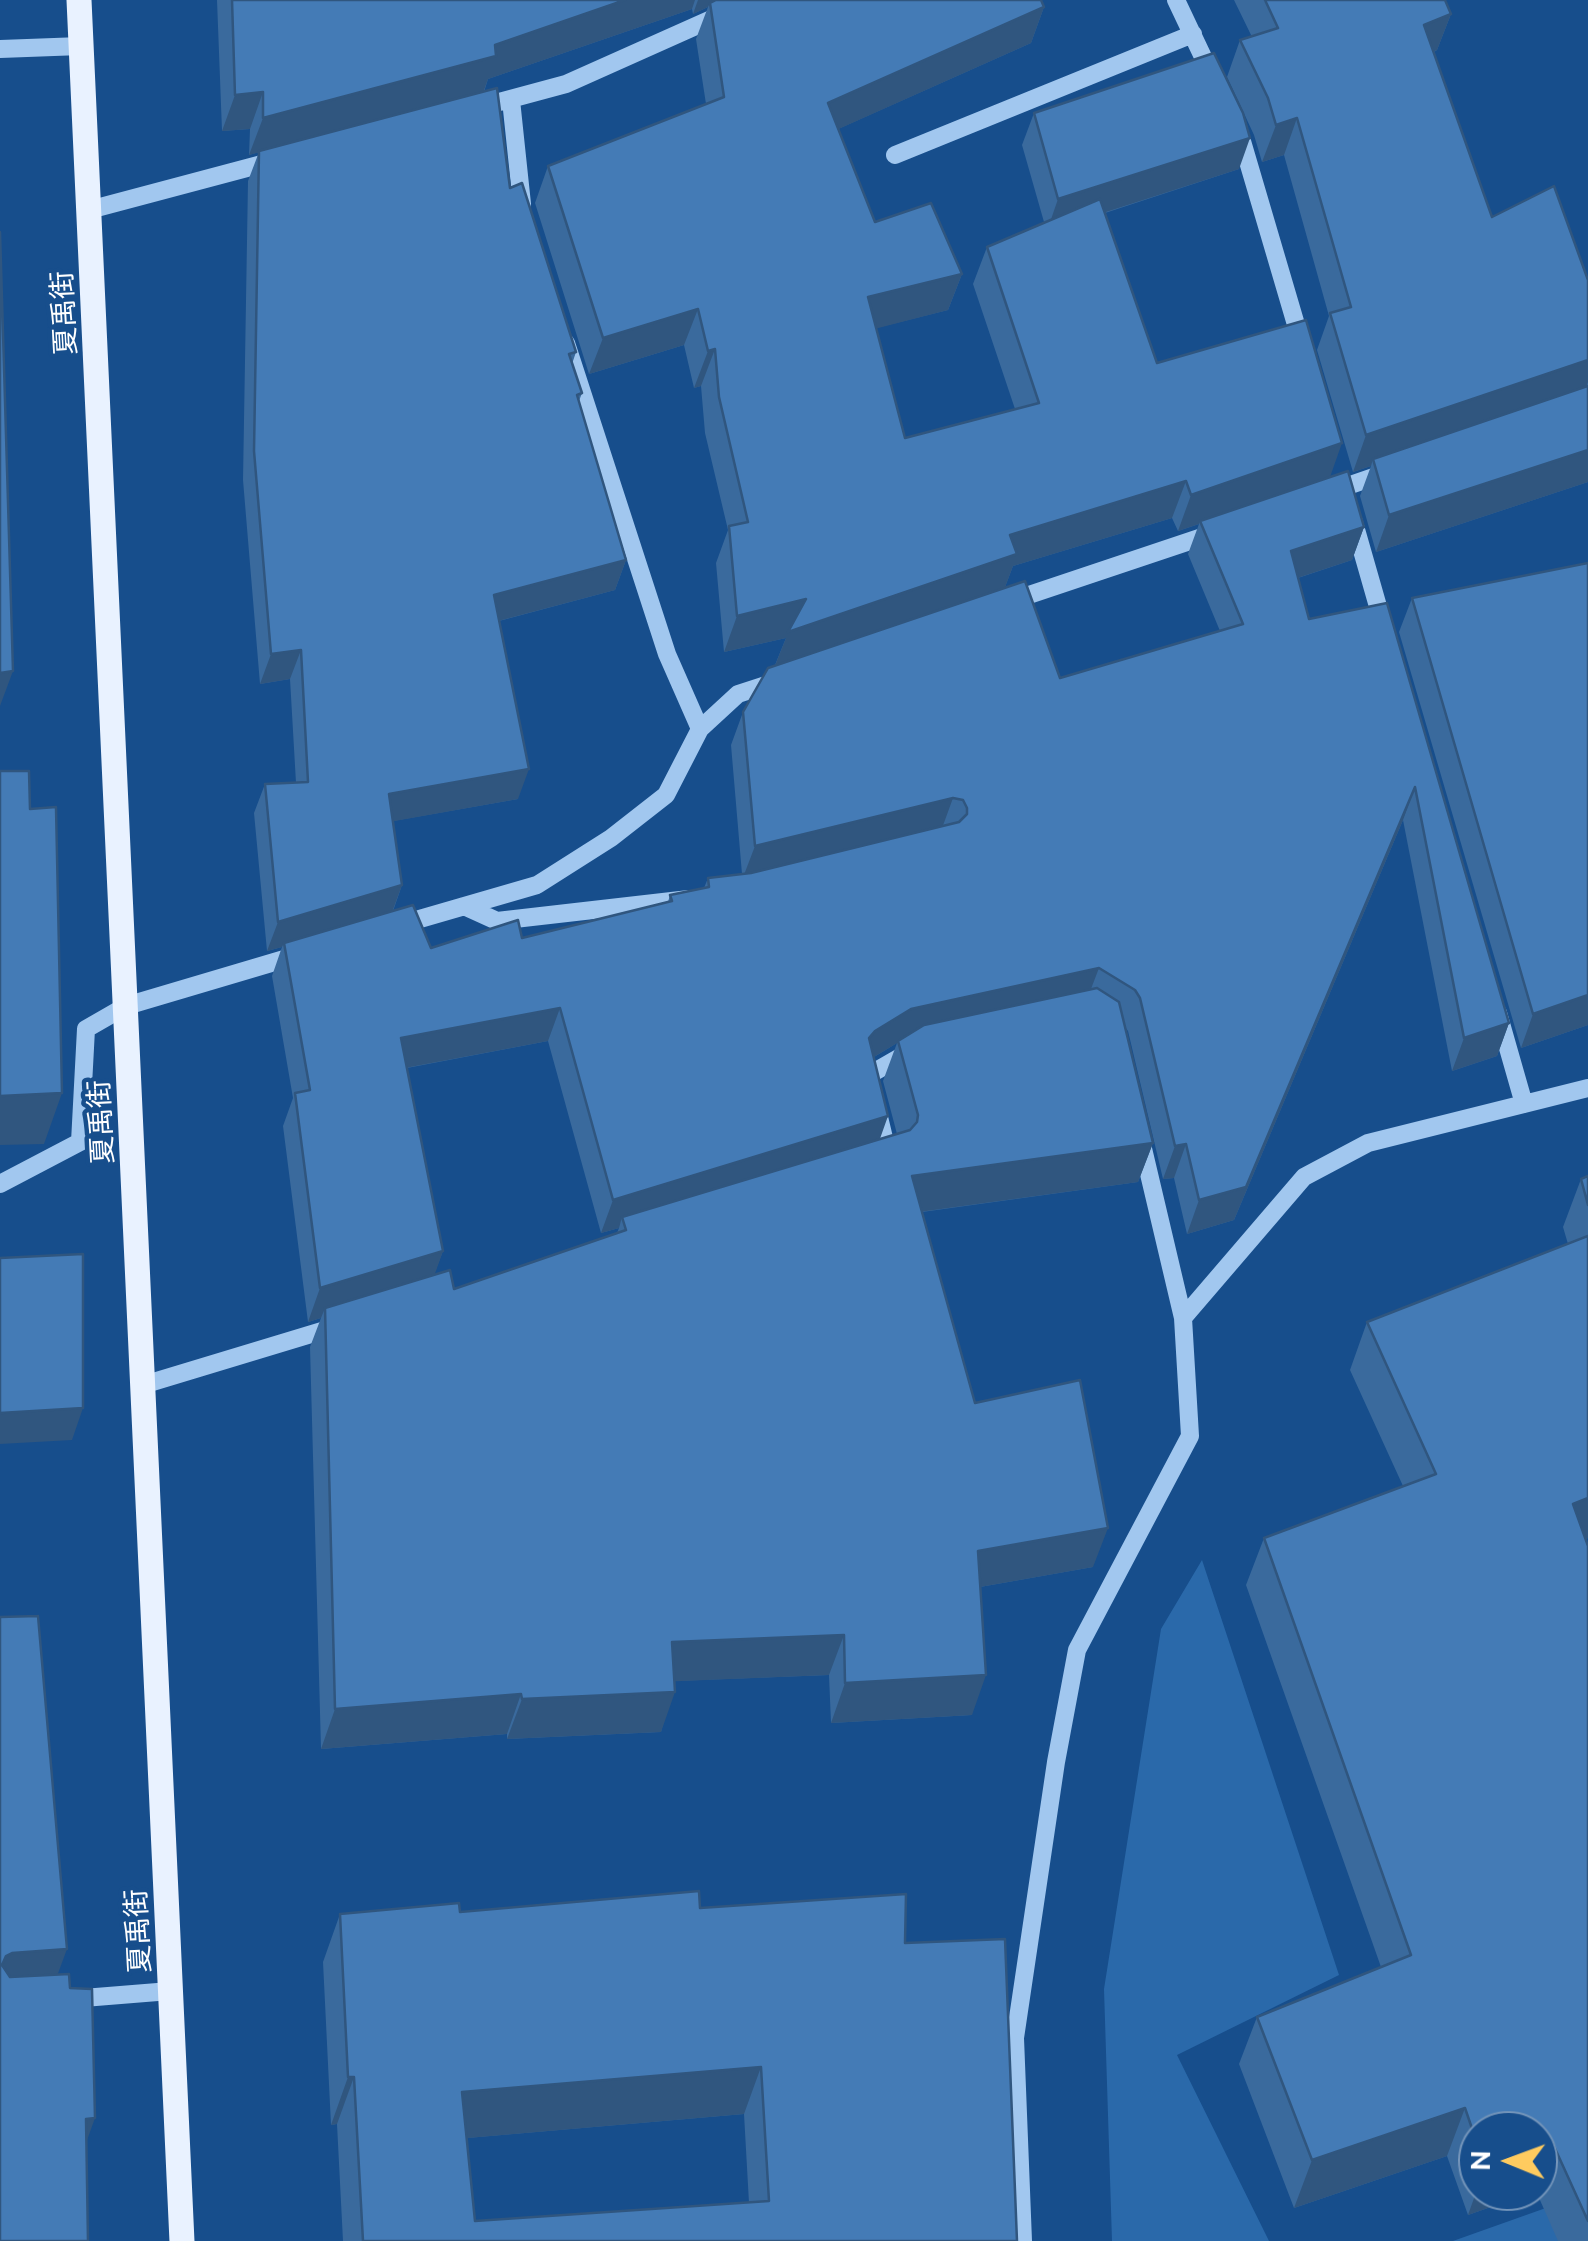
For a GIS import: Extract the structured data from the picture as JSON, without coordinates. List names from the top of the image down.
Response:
{
  "streets": {
    "main road": ["夏禹街"]
  },
  "north": "left"
}
